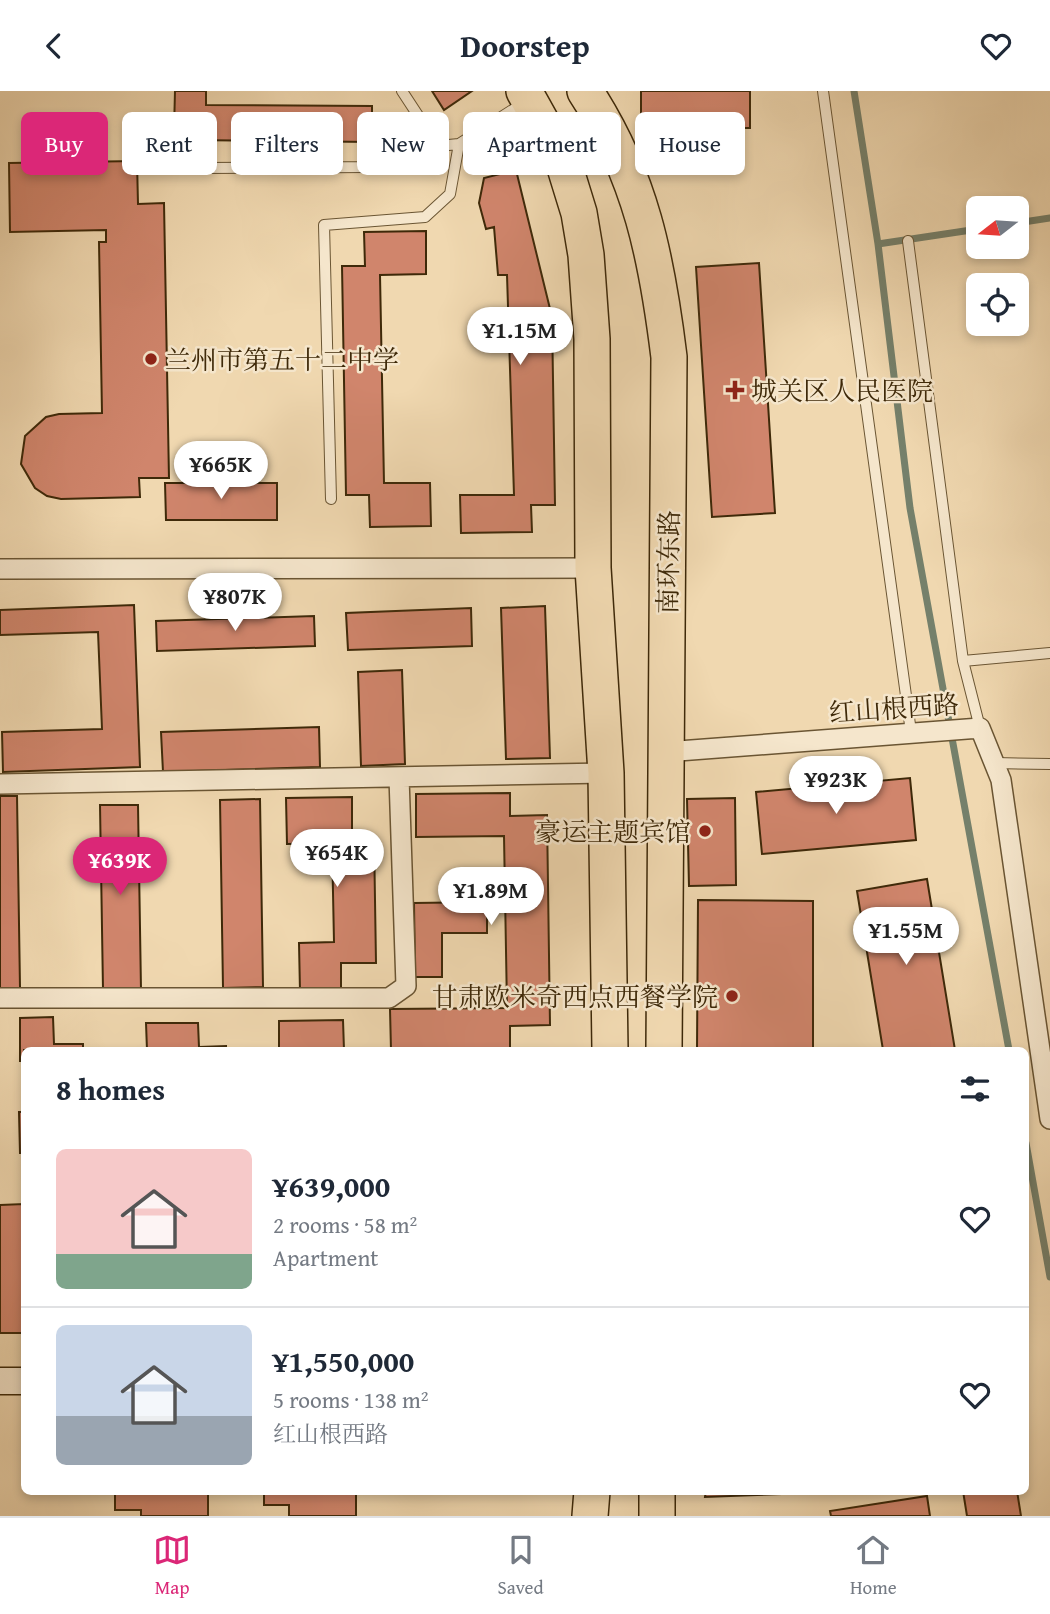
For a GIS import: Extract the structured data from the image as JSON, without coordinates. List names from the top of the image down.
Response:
{
  "streets": {
    "highway": ["南环东路"],
    "street": ["红山根西路"]
  },
  "crossings": [
    ["南环东路", "红山根西路"]
  ],
  "places": {
    "other": ["兰州市第五十二中学", "豪运主题宾馆", "甘肃欧米奇西点西餐学院"],
    "health": ["城关区人民医院"]
  },
  "north": "left",
  "page": {
    "header": "Doorstep",
    "chip": [
      "Buy",
      "Rent",
      "Filters",
      "New",
      "Apartment",
      "House"
    ],
    "price": [
      "¥1.15M",
      "¥665K",
      "¥807K",
      "¥923K",
      "¥654K",
      "¥639K",
      "¥1.89M",
      "¥1.55M"
    ],
    "heading": "8 homes",
    "list": [
      {
        "name": "¥639,000",
        "note": "2 rooms · 58 m² · Apartment"
      },
      {
        "name": "¥1,550,000",
        "note": "5 rooms · 138 m² · 红山根西路"
      }
    ],
    "tabs": ["Map", "Saved", "Home"]
  }
}
